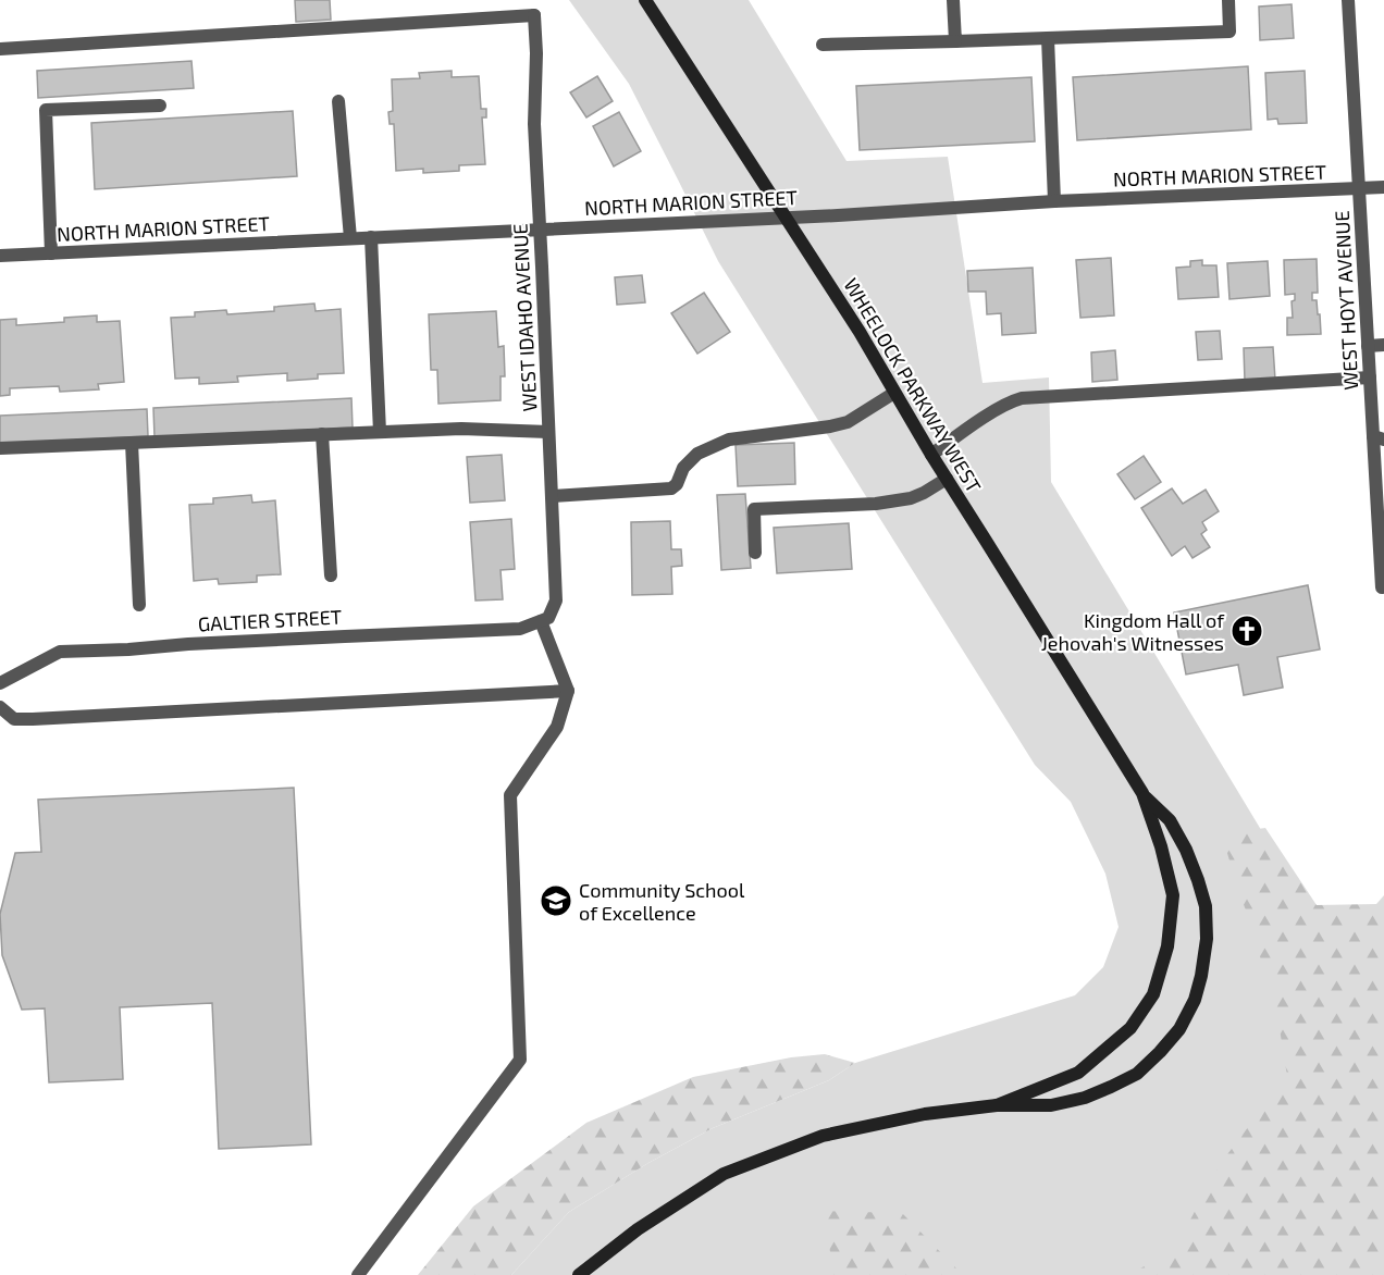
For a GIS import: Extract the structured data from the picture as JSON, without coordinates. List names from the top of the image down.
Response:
{
  "streets": {
    "street": [
      "NORTH MARION STREET",
      "WEST HOYT AVENUE",
      "WEST IDAHO AVENUE",
      "WHEELOCK PARKWAY WEST",
      "GALTIER STREET"
    ]
  },
  "crossings": [
    ["NORTH MARION STREET", "WEST HOYT AVENUE"],
    ["NORTH MARION STREET", "WEST IDAHO AVENUE"],
    ["NORTH MARION STREET", "WHEELOCK PARKWAY WEST"],
    ["WEST IDAHO AVENUE", "GALTIER STREET"]
  ],
  "places": {
    "church": ["Kingdom Hall of Jehovah's Witnesses"],
    "school or university": ["Community School of Excellence"]
  }
}
